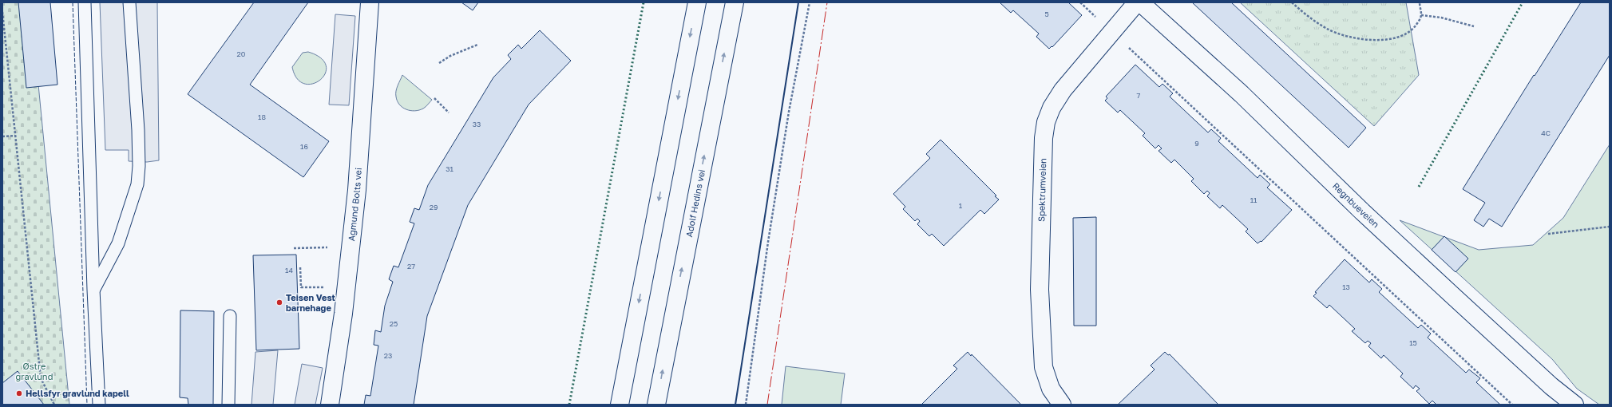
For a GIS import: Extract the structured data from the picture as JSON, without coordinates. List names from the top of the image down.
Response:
{
  "streets": {
    "main road": [
      "Spektrumveien",
      "Adolf Hedins vei",
      "Agmund Bolts vei",
      "Regnbueveien"
    ]
  },
  "parks": ["Østre gravlund"],
  "places": ["Teisen Vest barnehage", "Hellsfyr gravlund kapell"],
  "house_numbers": [
    "5",
    "20",
    "7",
    "18",
    "33",
    "4C",
    "9",
    "16",
    "31",
    "11",
    "1",
    "29",
    "27",
    "14",
    "13",
    "25",
    "15",
    "23"
  ]
}
